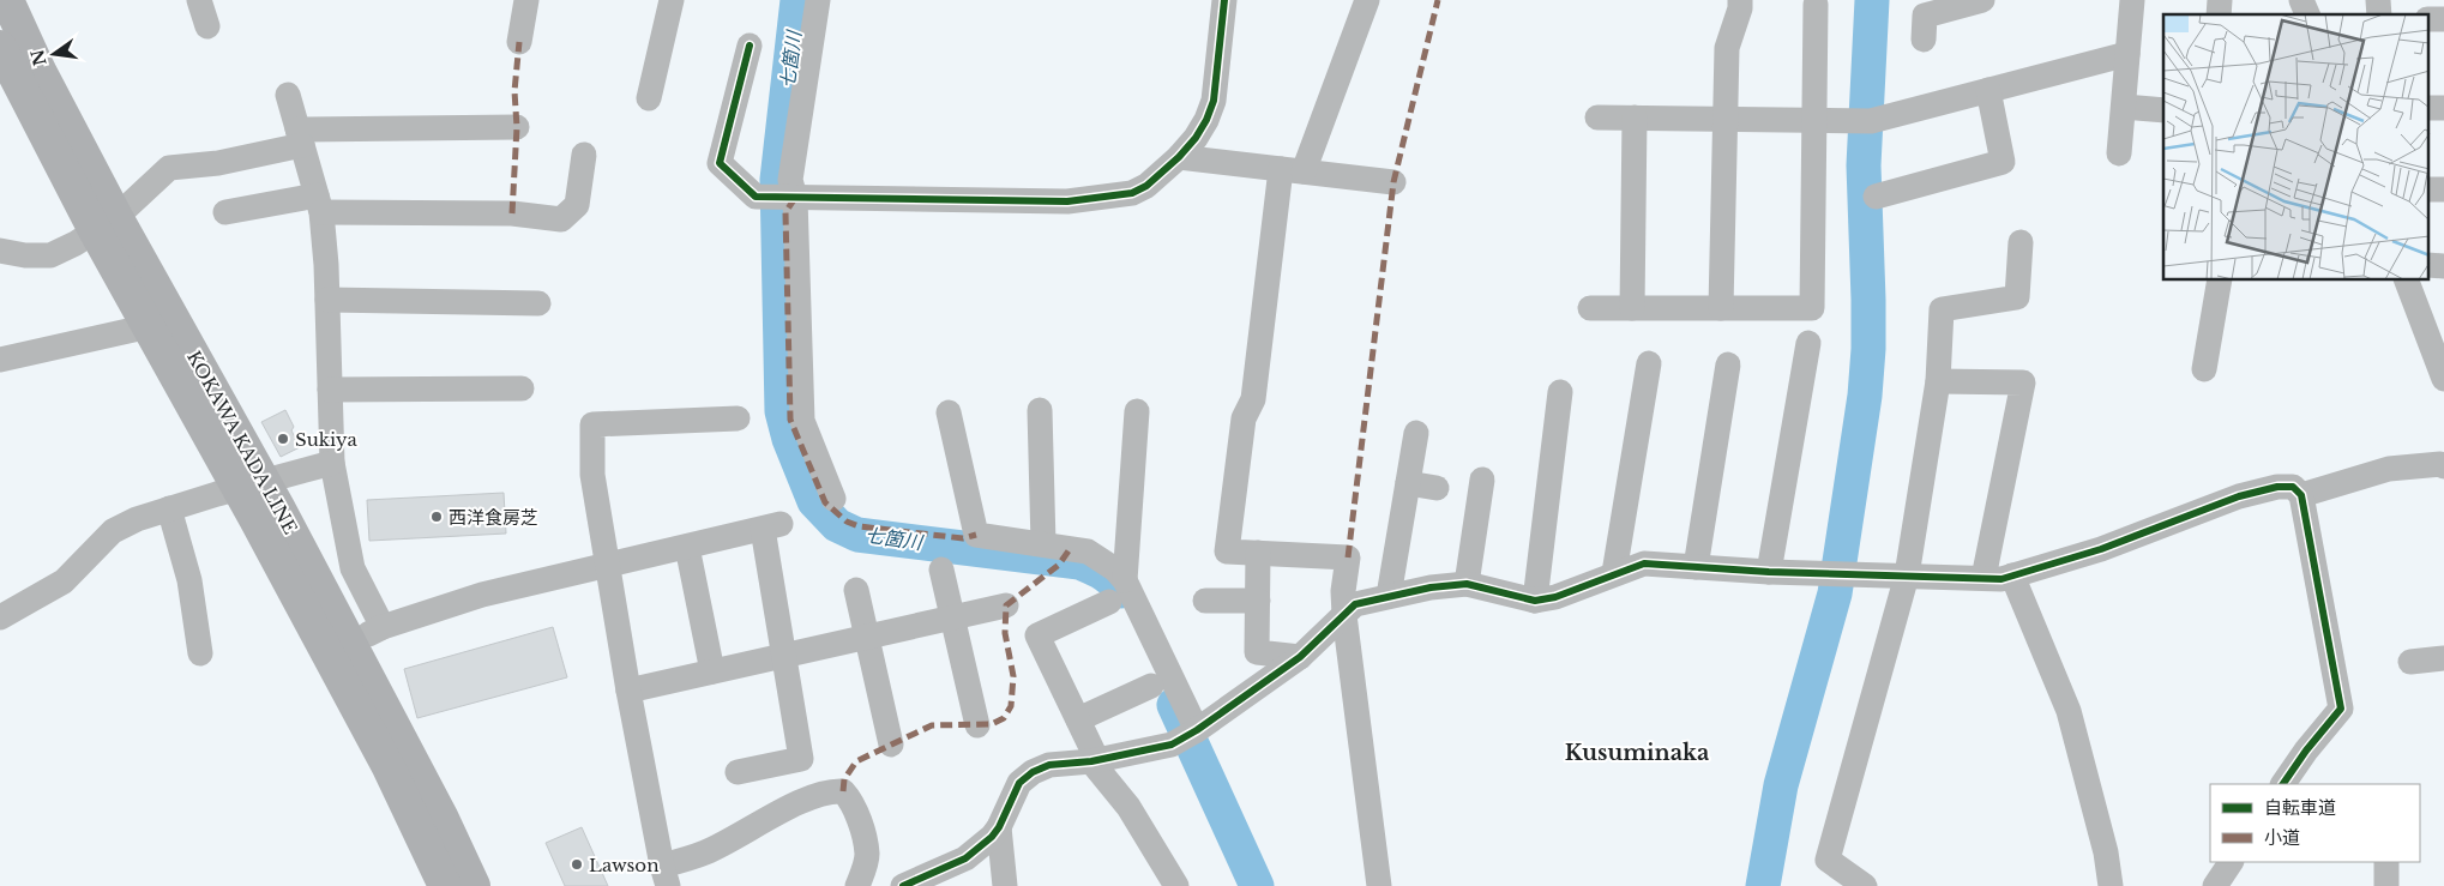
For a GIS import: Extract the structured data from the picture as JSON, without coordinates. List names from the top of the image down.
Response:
{
  "streets": {
    "main road": ["KOKAWA KADA LINE"]
  },
  "districts": ["Kusuminaka"],
  "water": ["七箇川"],
  "places": ["Sukiya", "西洋食房芝", "Lawson"],
  "legend": ["自転車道", "小道"],
  "north": "left"
}
